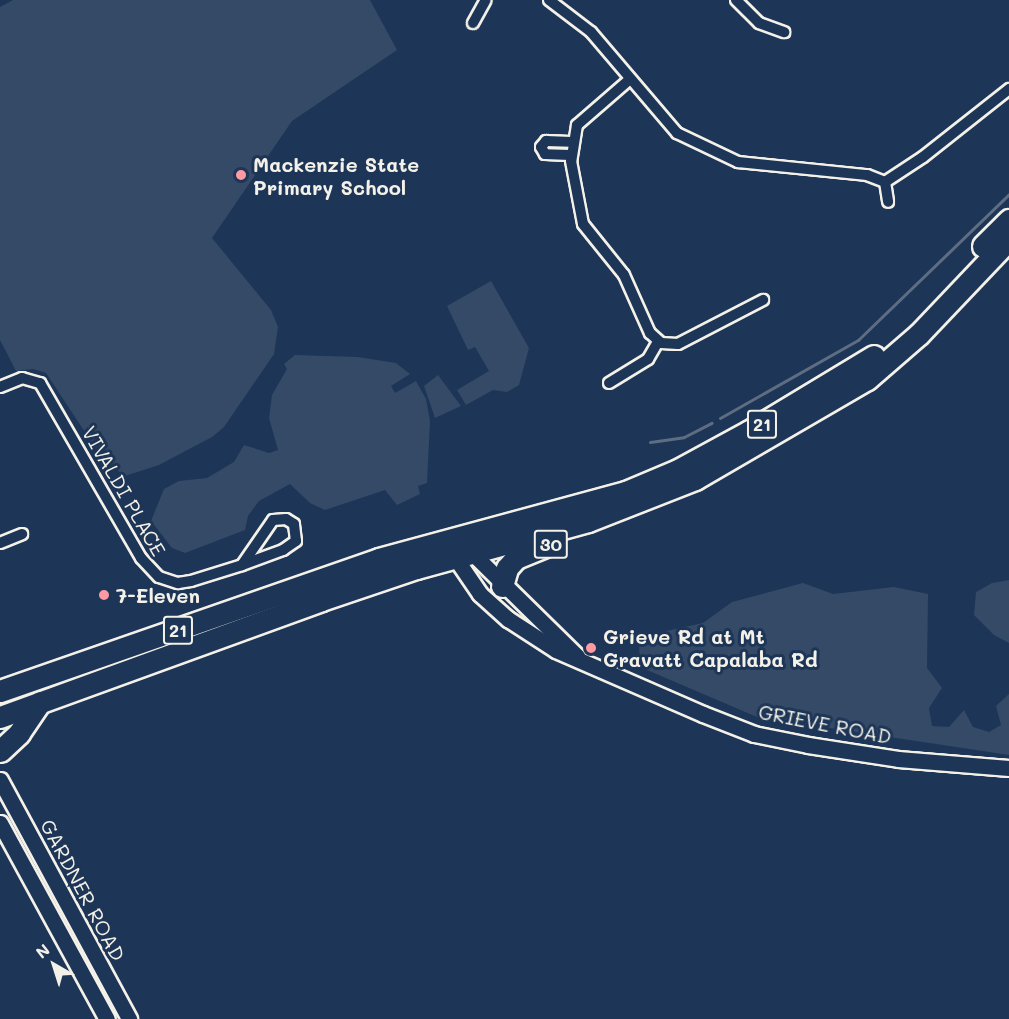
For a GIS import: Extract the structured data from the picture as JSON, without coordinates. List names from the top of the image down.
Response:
{
  "streets": {
    "highway": ["21", "30"],
    "main road": ["GRIEVE ROAD", "GARDNER ROAD"],
    "street": ["VIVALDI PLACE"]
  },
  "crossings": [
    ["21", "30"],
    ["21", "GRIEVE ROAD"],
    ["30", "GRIEVE ROAD"]
  ],
  "places": ["Mackenzie State Primary School", "7-Eleven", "Grieve Rd at Mt Gravatt Capalaba Rd"],
  "north": "top left"
}
